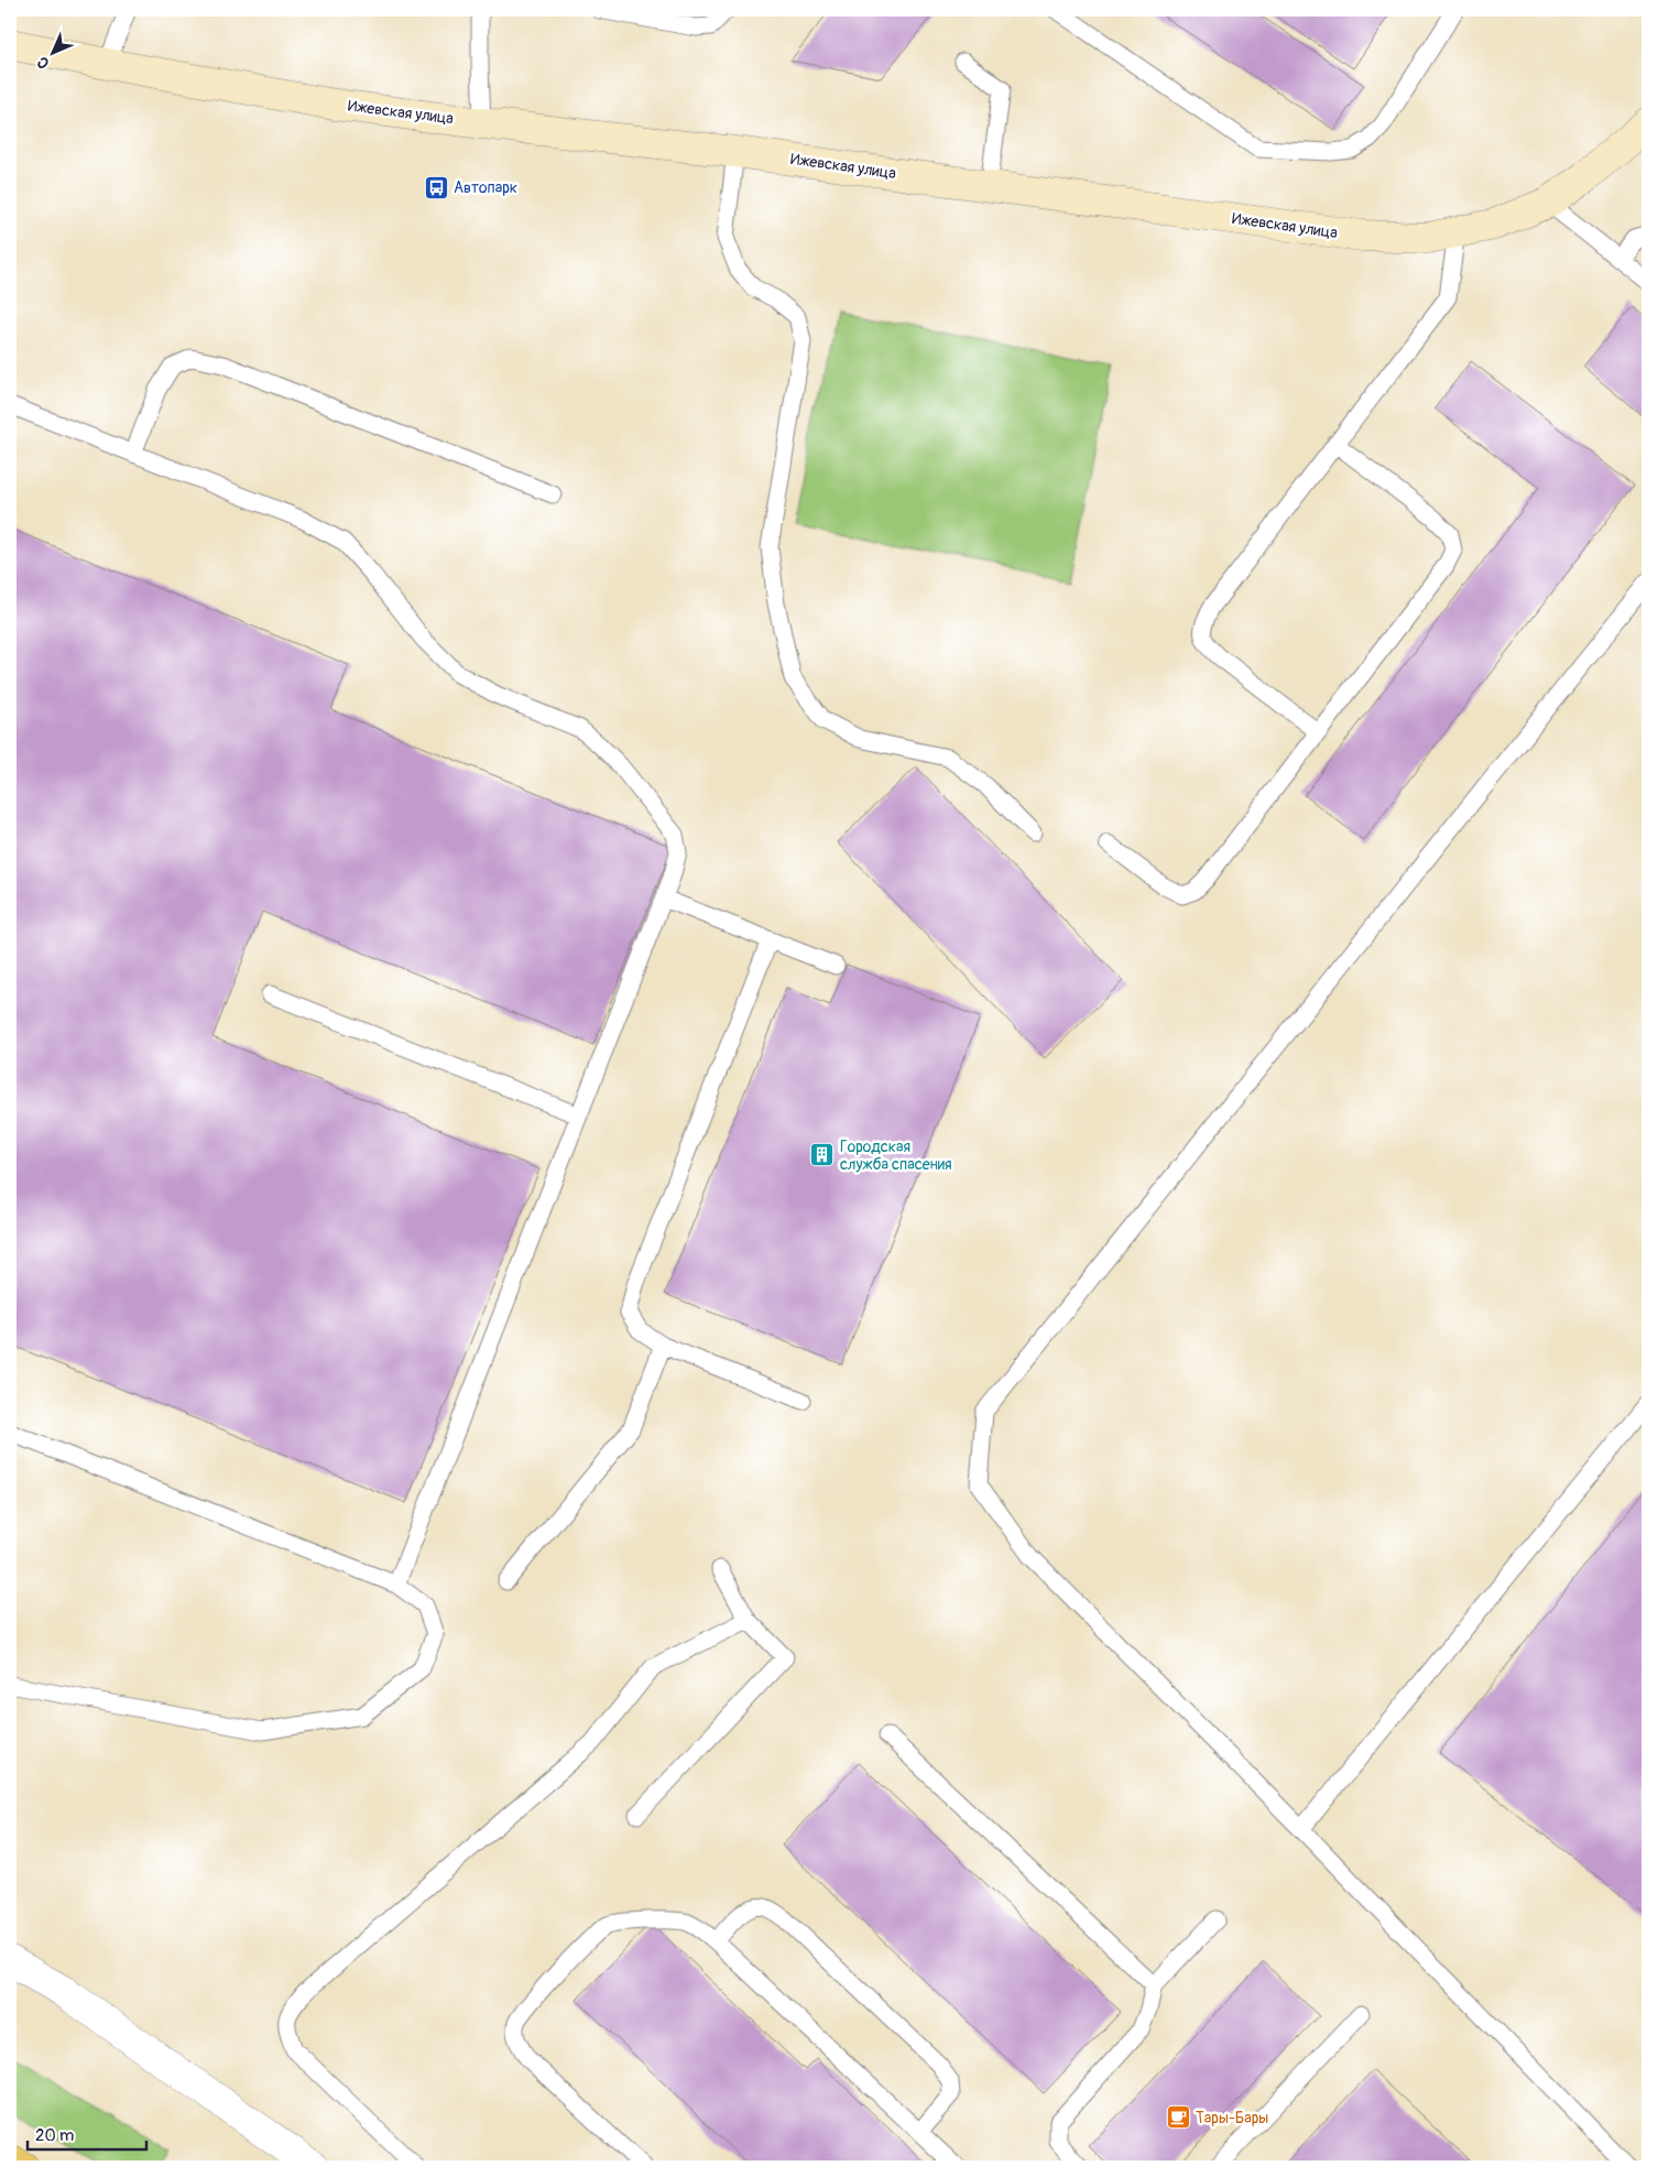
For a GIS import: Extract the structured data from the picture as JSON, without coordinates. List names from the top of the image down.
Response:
{
  "streets": {
    "street": ["Ижевская улица"]
  },
  "places": {
    "bus stop": ["Автопарк"],
    "building": ["Городская служба спасения"],
    "cafe": ["Тары-Бары"]
  },
  "scale_bar": "20 m",
  "north": "bottom left"
}
